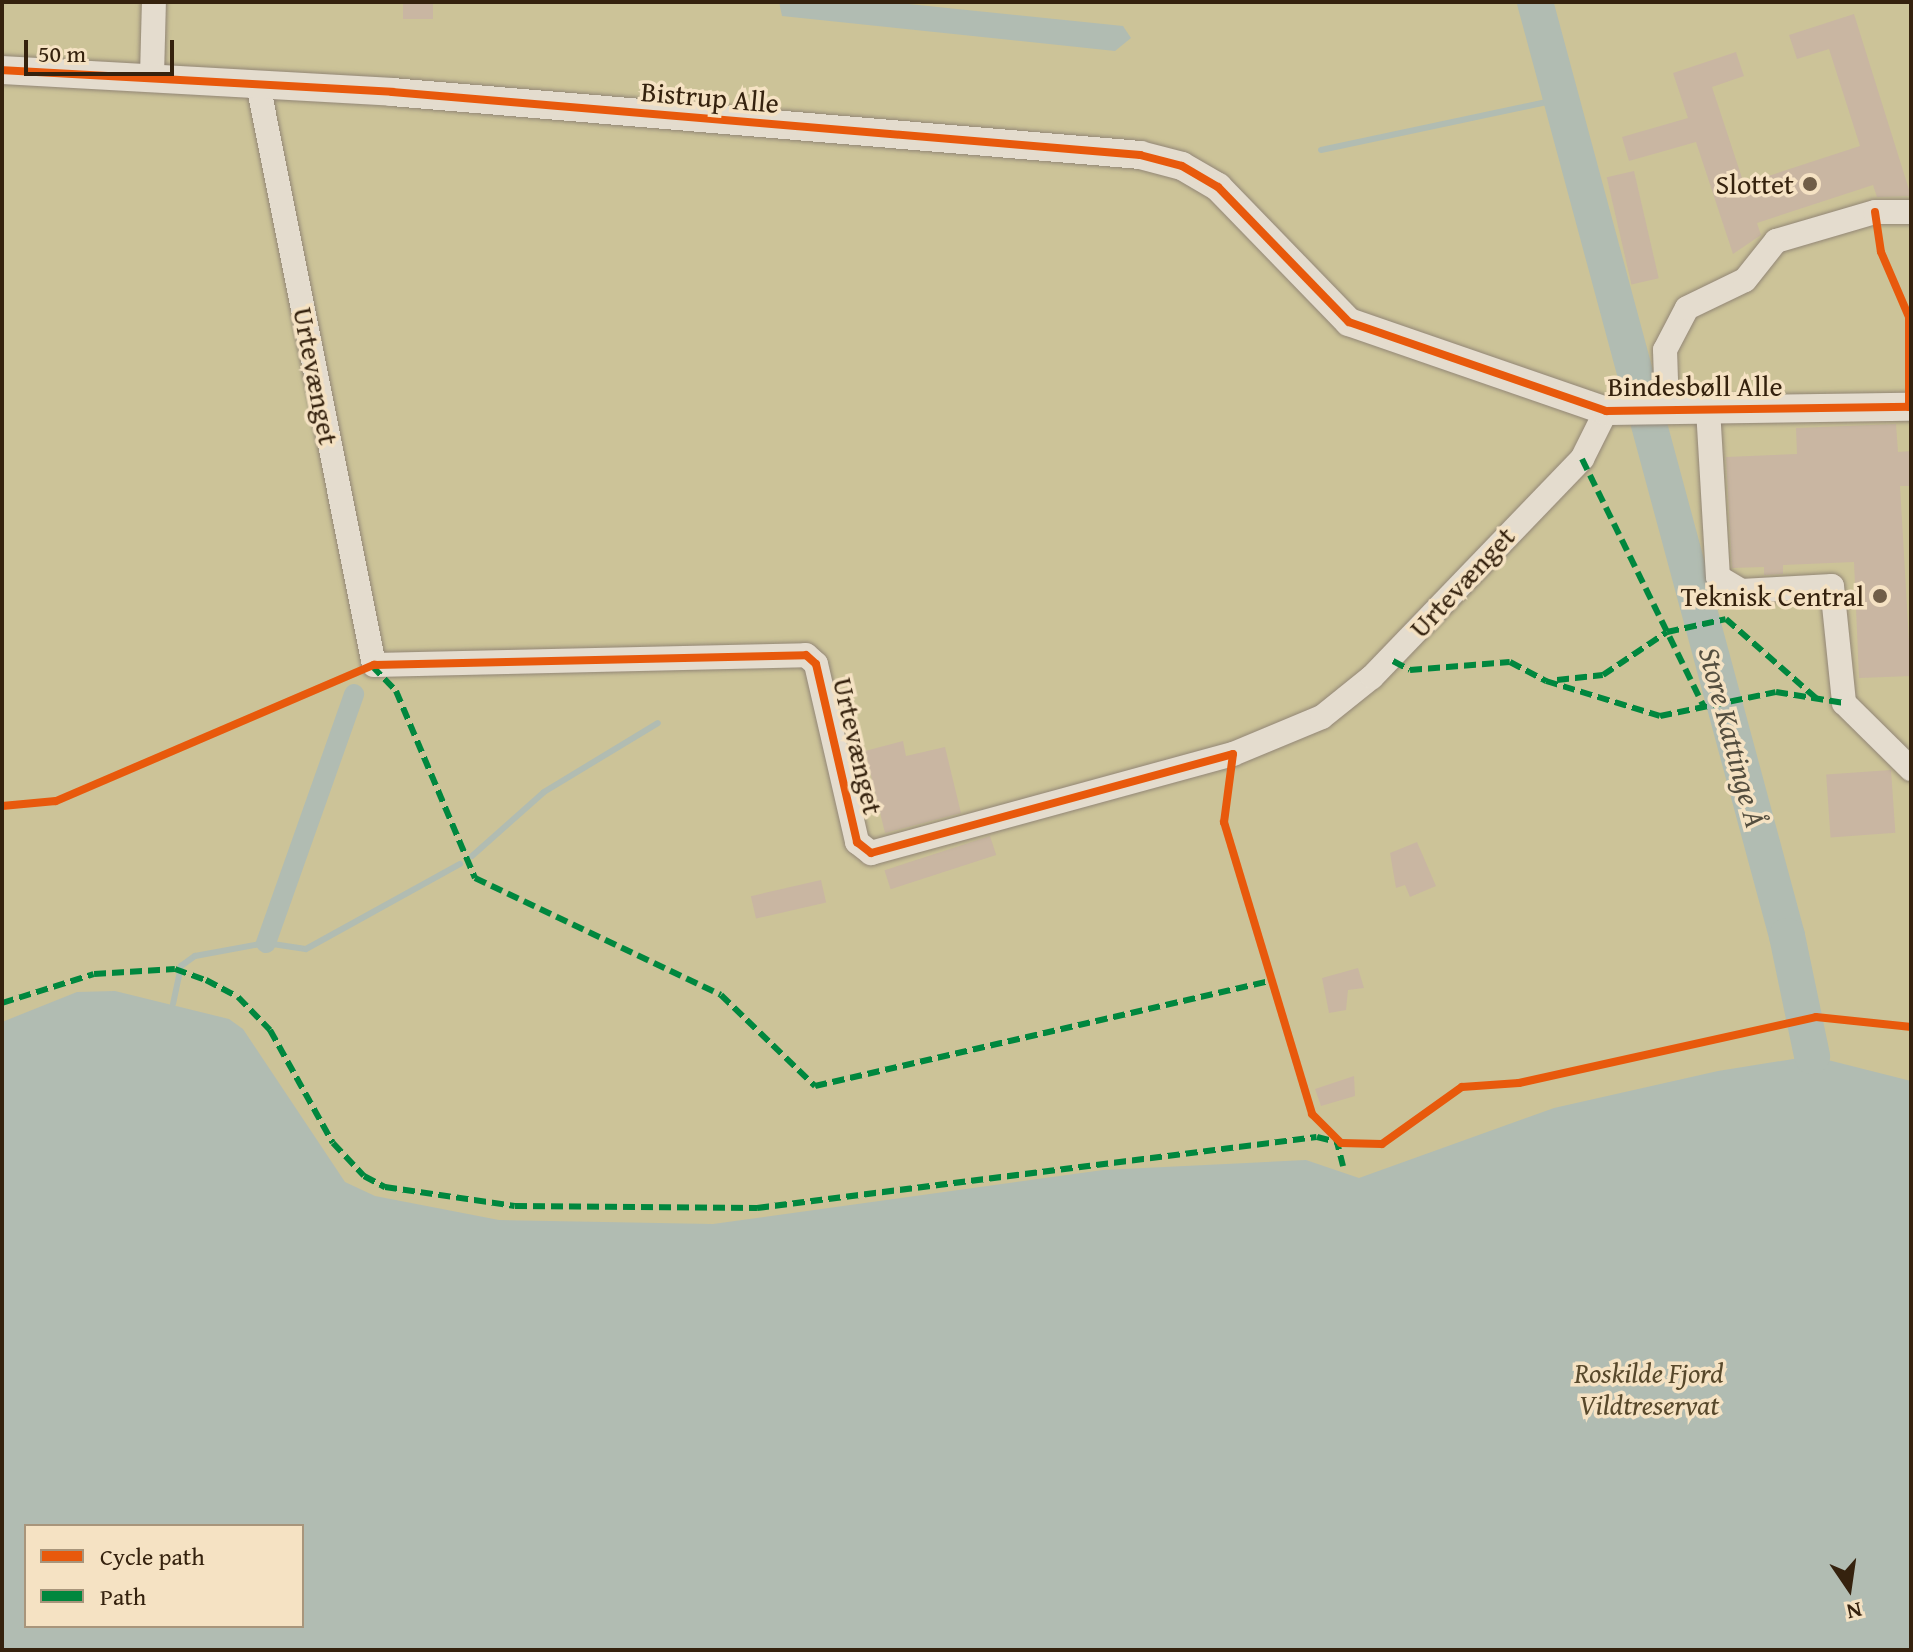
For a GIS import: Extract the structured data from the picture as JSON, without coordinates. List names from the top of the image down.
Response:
{
  "streets": {
    "street": ["Bistrup Alle", "Urtevænget", "Bindesbøll Alle"]
  },
  "crossings": [
    ["Bistrup Alle", "Urtevænget"],
    ["Bistrup Alle", "Bindesbøll Alle"],
    ["Urtevænget", "Bindesbøll Alle"]
  ],
  "water": ["Store Kattinge Å"],
  "parks": ["Roskilde Fjord Vildtreservat"],
  "places": ["Slottet", "Teknisk Central"],
  "legend": ["Cycle path", "Path"],
  "scale_bar": "50 m",
  "north": "bottom"
}
